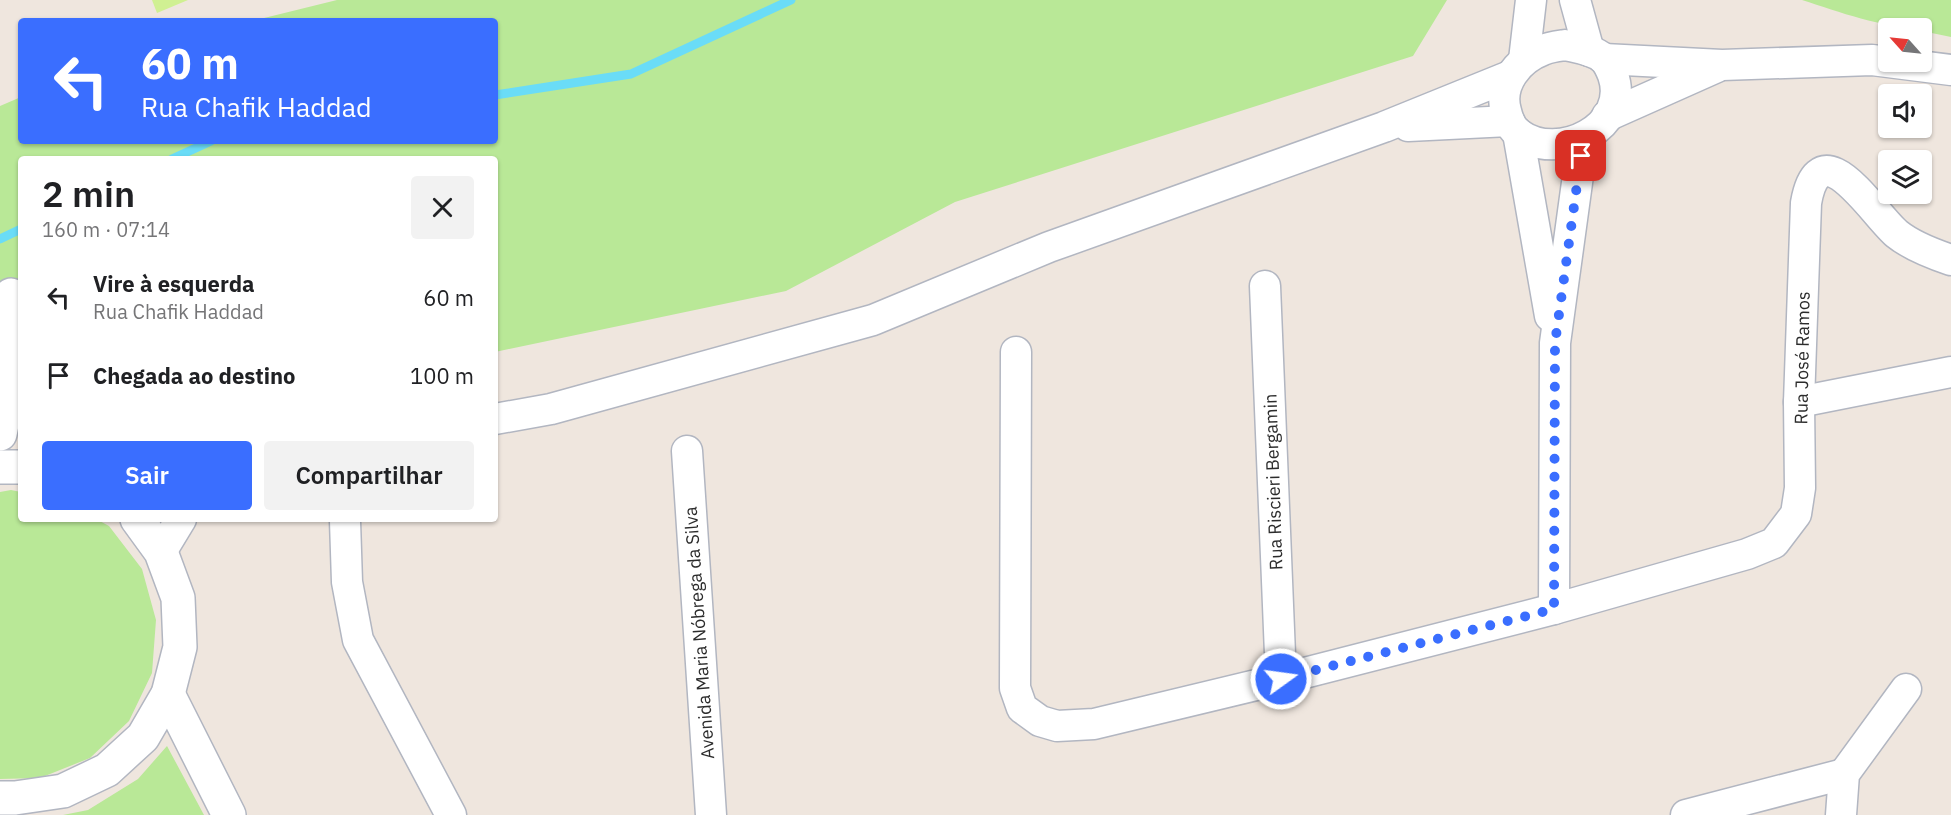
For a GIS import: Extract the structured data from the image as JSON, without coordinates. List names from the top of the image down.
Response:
{
  "streets": {
    "street": ["Rua José Ramos", "Rua Riscieri Bergamin", "Avenida Maria Nóbrega da Silva"]
  },
  "north": "top left",
  "page": {
    "turn": ["60 m", "Rua Chafik Haddad"],
    "heading": ["2 min", "160 m · 07:14"],
    "list": [
      {
        "name": "Vire à esquerda",
        "note": "Rua Chafik Haddad",
        "value": "60 m"
      },
      {
        "name": "Chegada ao destino",
        "value": "100 m"
      }
    ],
    "buttons": ["Sair", "Compartilhar"]
  }
}
